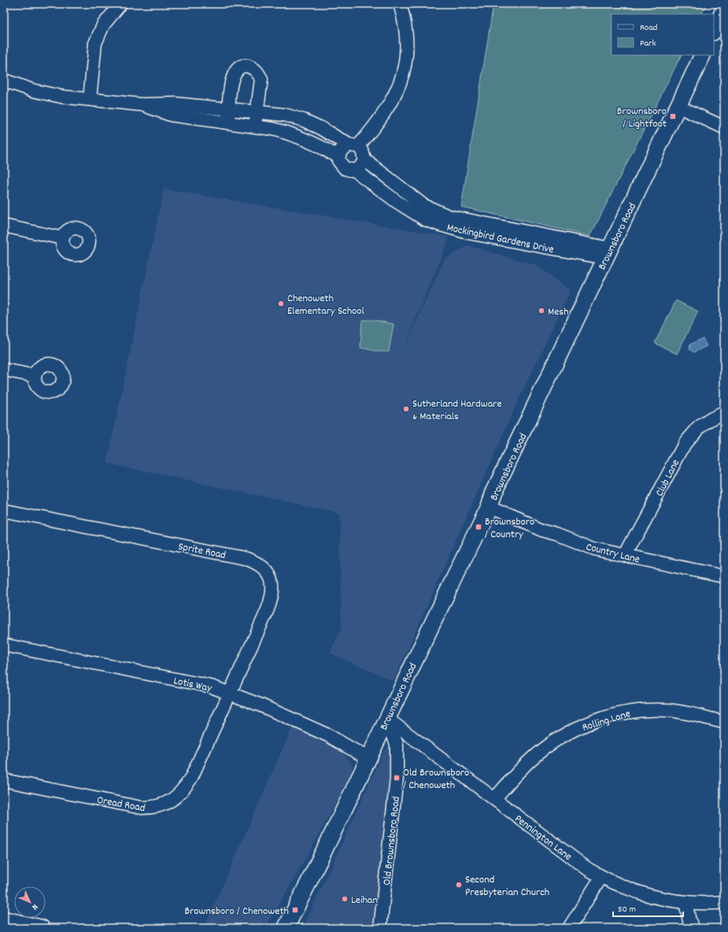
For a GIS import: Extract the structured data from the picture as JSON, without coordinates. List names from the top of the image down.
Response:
{
  "streets": {
    "main road": ["Brownsboro Road"],
    "street": [
      "Mockingbird Gardens Drive",
      "Club Lane",
      "Sprite Road",
      "Country Lane",
      "Lotis Way",
      "Rolling Lane",
      "Oread Road",
      "Pennington Lane",
      "Old Brownsboro Road"
    ]
  },
  "crossings": [
    ["Brownsboro Road", "Mockingbird Gardens Drive"],
    ["Brownsboro Road", "Country Lane"],
    ["Brownsboro Road", "Lotis Way"],
    ["Brownsboro Road", "Pennington Lane"],
    ["Brownsboro Road", "Old Brownsboro Road"],
    ["Club Lane", "Country Lane"],
    ["Sprite Road", "Lotis Way"],
    ["Sprite Road", "Oread Road"],
    ["Lotis Way", "Oread Road"],
    ["Rolling Lane", "Pennington Lane"],
    ["Pennington Lane", "Old Brownsboro Road"]
  ],
  "places": {
    "transit": [
      "Brownsboro / Lightfoot",
      "Brownsboro / Country",
      "Old Brownsboro / Chenoweth",
      "Brownsboro / Chenoweth"
    ],
    "other": [
      "Chenoweth Elementary School",
      "Mesh",
      "Sutherland Hardware & Materials",
      "Second Presbyterian Church",
      "Leihan"
    ]
  },
  "legend": ["Road", "Park"],
  "scale_bar": "50 m",
  "north": "bottom right"
}
